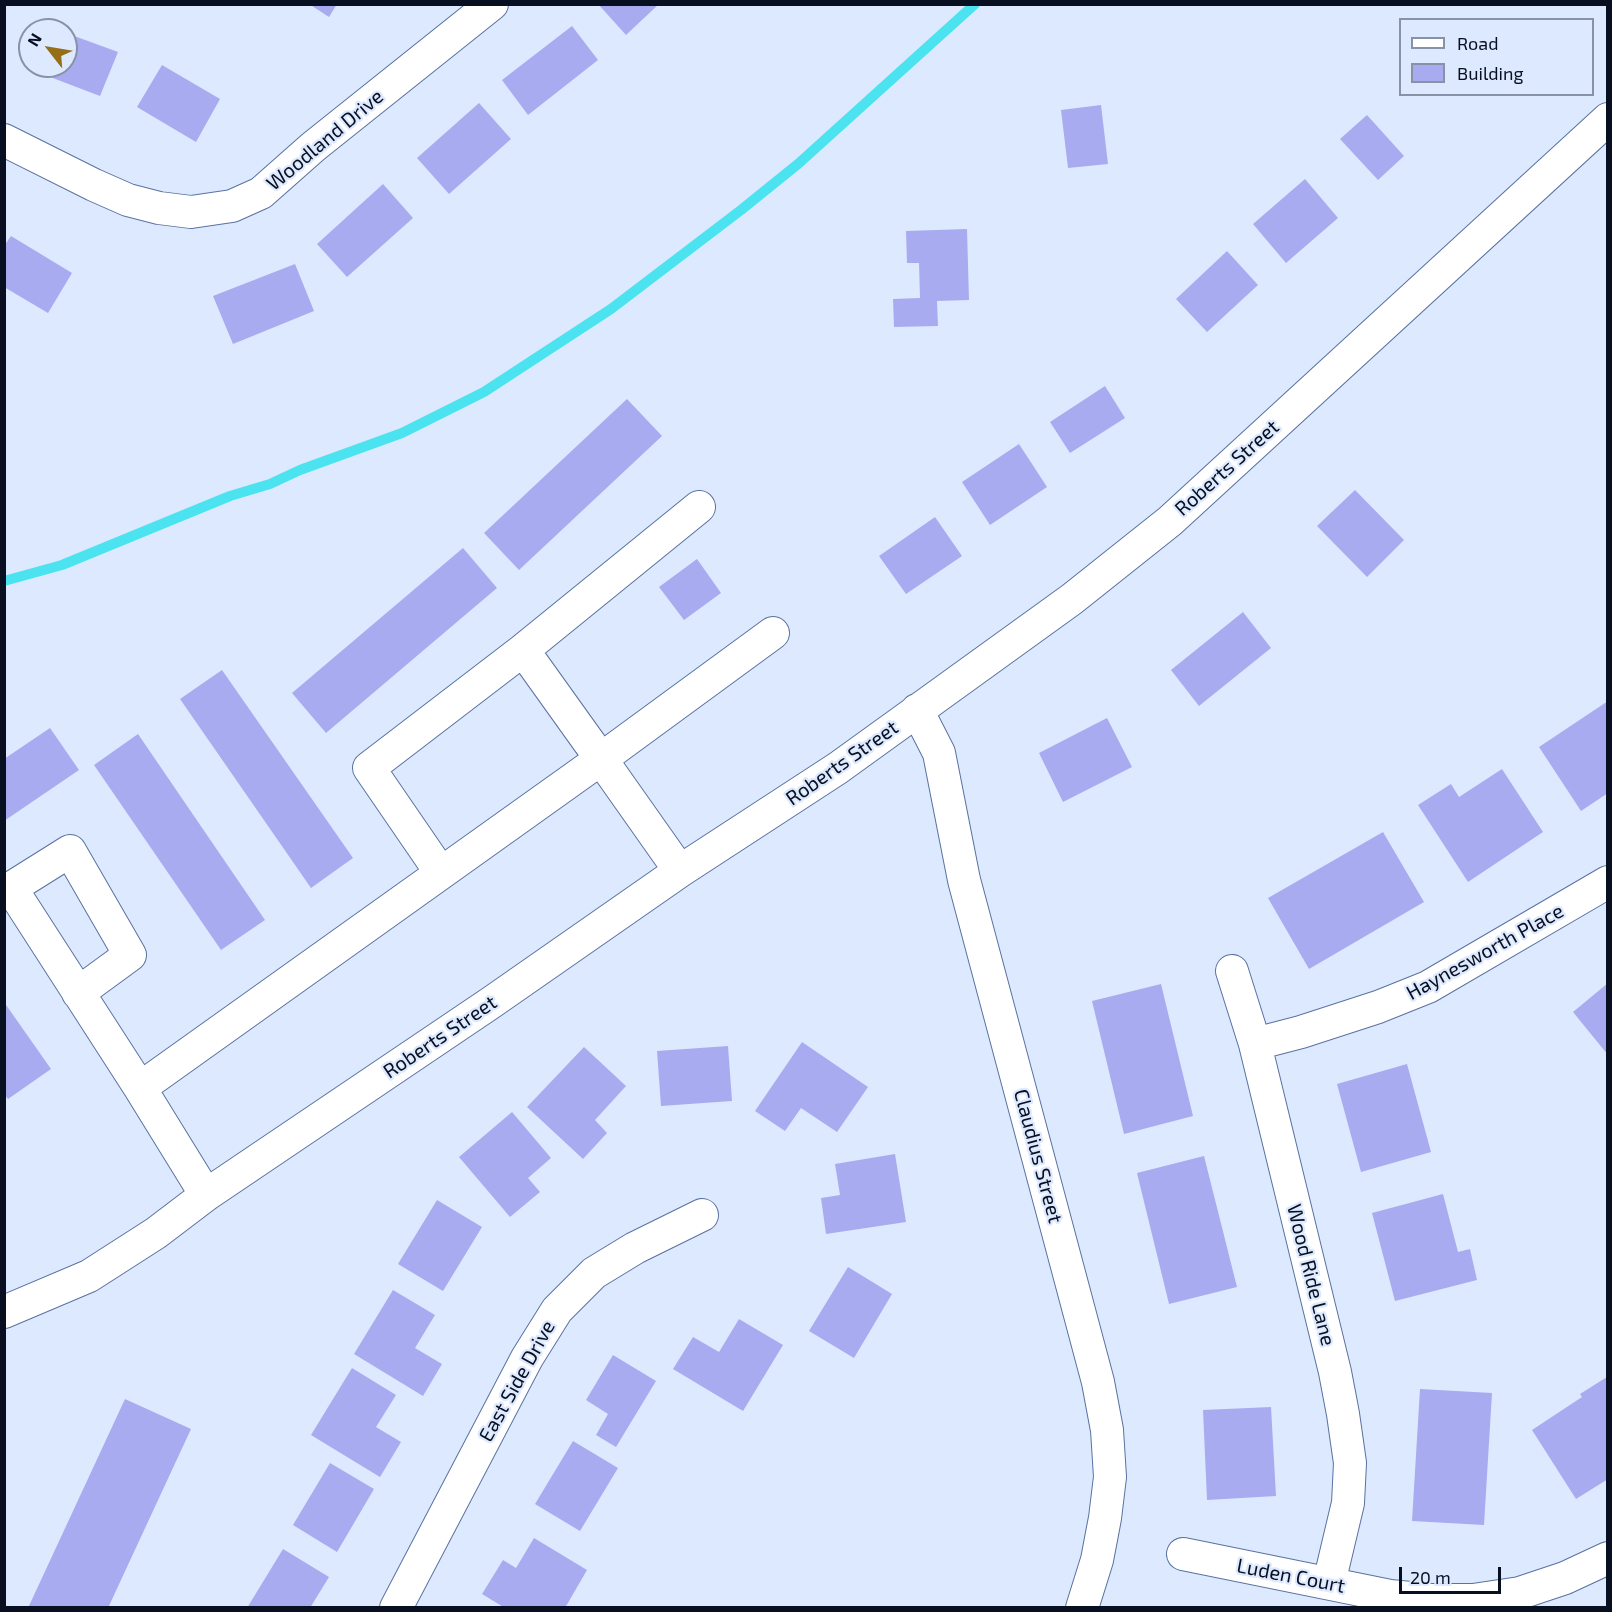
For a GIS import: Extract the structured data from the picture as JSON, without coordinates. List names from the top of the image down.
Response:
{
  "streets": {
    "street": [
      "Woodland Drive",
      "Roberts Street",
      "Haynesworth Place",
      "Claudius Street",
      "Wood Ride Lane",
      "East Side Drive",
      "Luden Court"
    ]
  },
  "crossings": [
    ["Roberts Street", "Claudius Street"],
    ["Haynesworth Place", "Wood Ride Lane"],
    ["Wood Ride Lane", "Luden Court"]
  ],
  "legend": ["Road", "Building"],
  "scale_bar": "20 m",
  "north": "top left"
}
